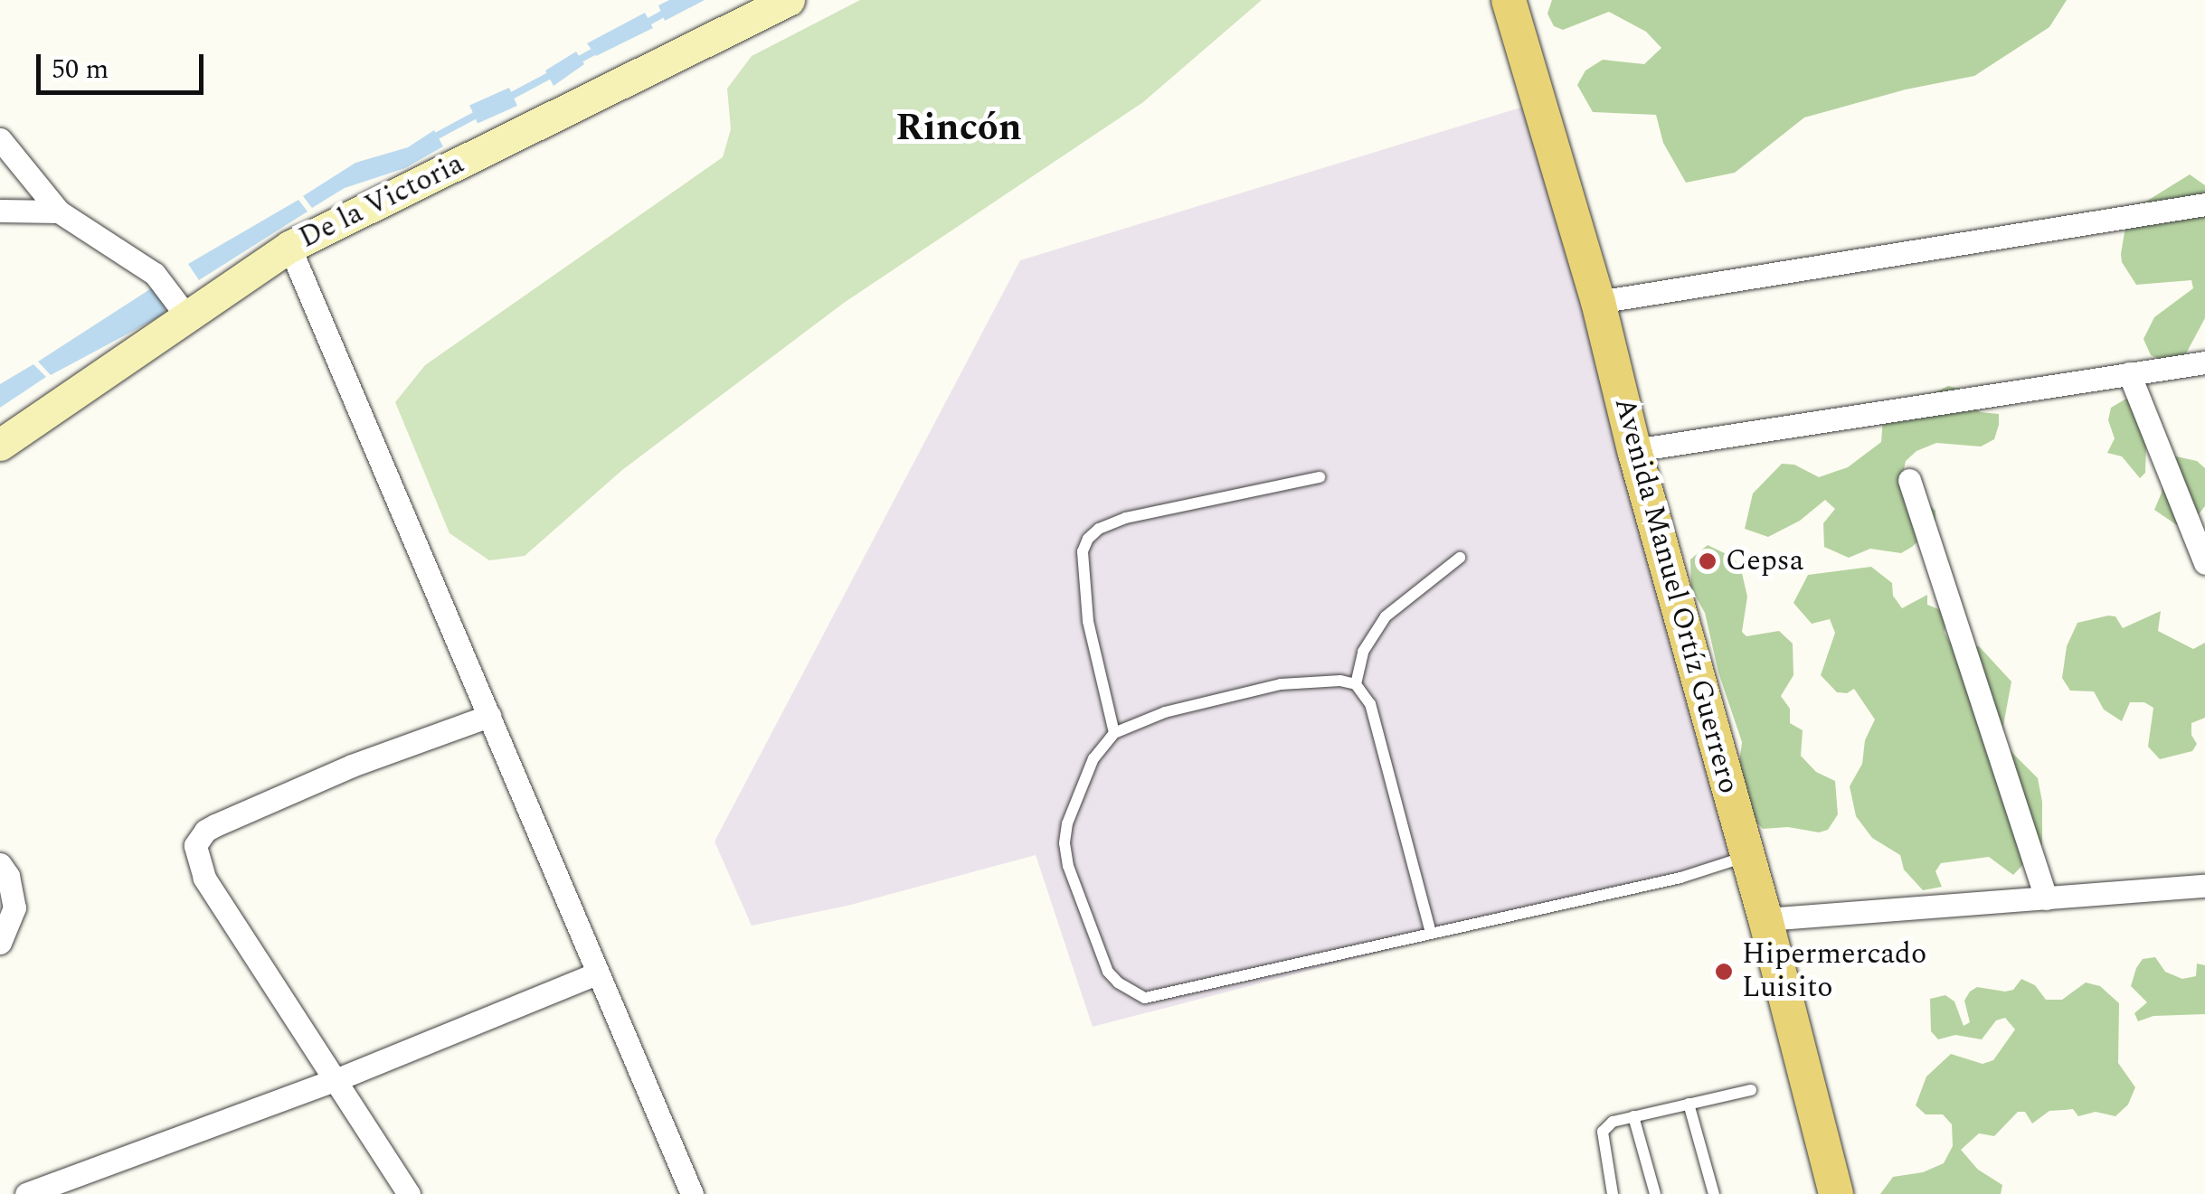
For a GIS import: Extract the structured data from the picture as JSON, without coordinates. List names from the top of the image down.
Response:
{
  "streets": {
    "main road": ["De la Victoria", "Avenida Manuel Ortíz Guerrero"]
  },
  "districts": ["Rincón"],
  "places": ["Cepsa", "Hipermercado Luisito"],
  "scale_bar": "50 m"
}
